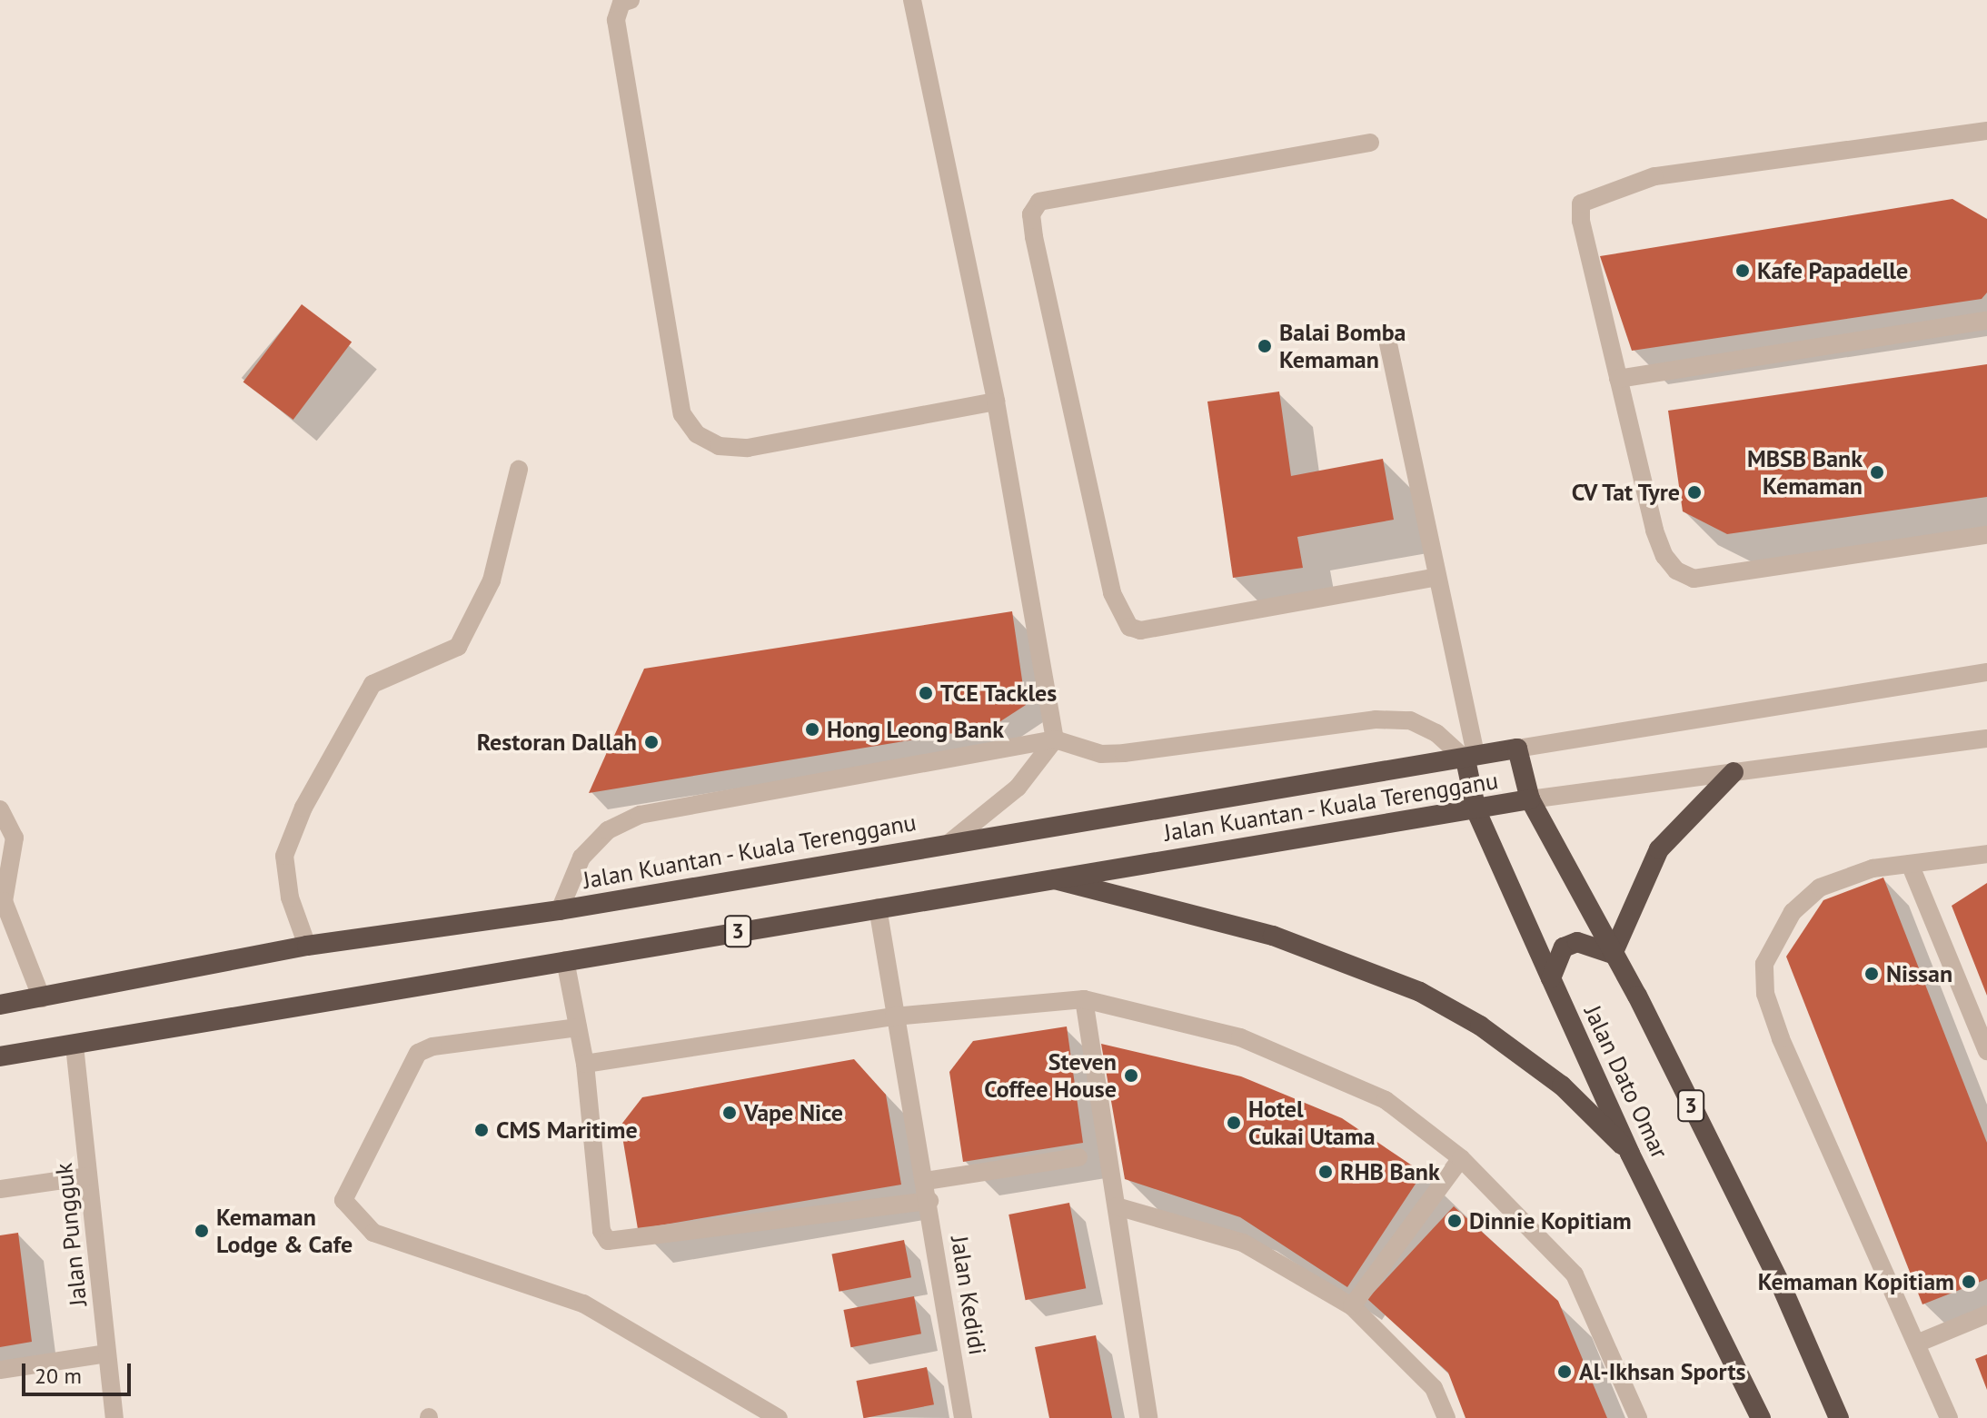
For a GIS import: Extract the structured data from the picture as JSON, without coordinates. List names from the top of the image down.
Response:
{
  "streets": {
    "highway": ["Jalan Kuantan - Kuala Terengganu", "3", "Jalan Dato Omar"],
    "street": ["Jalan Pungguk", "Jalan Kedidi"]
  },
  "crossings": [
    ["Jalan Kuantan - Kuala Terengganu", "Jalan Dato Omar"],
    ["Jalan Kuantan - Kuala Terengganu", "Jalan Pungguk"],
    ["Jalan Kuantan - Kuala Terengganu", "Jalan Kedidi"]
  ],
  "places": [
    "Kafe Papadelle",
    "Balai Bomba Kemaman",
    "MBSB Bank Kemaman",
    "CV Tat Tyre",
    "TCE Tackles",
    "Hong Leong Bank",
    "Restoran Dallah",
    "Nissan",
    "Steven Coffee House",
    "Vape Nice",
    "Hotel Cukai Utama",
    "CMS Maritime",
    "RHB Bank",
    "Dinnie Kopitiam",
    "Kemaman Lodge & Cafe",
    "Kemaman Kopitiam",
    "Al-Ikhsan Sports"
  ],
  "scale_bar": "20 m"
}
